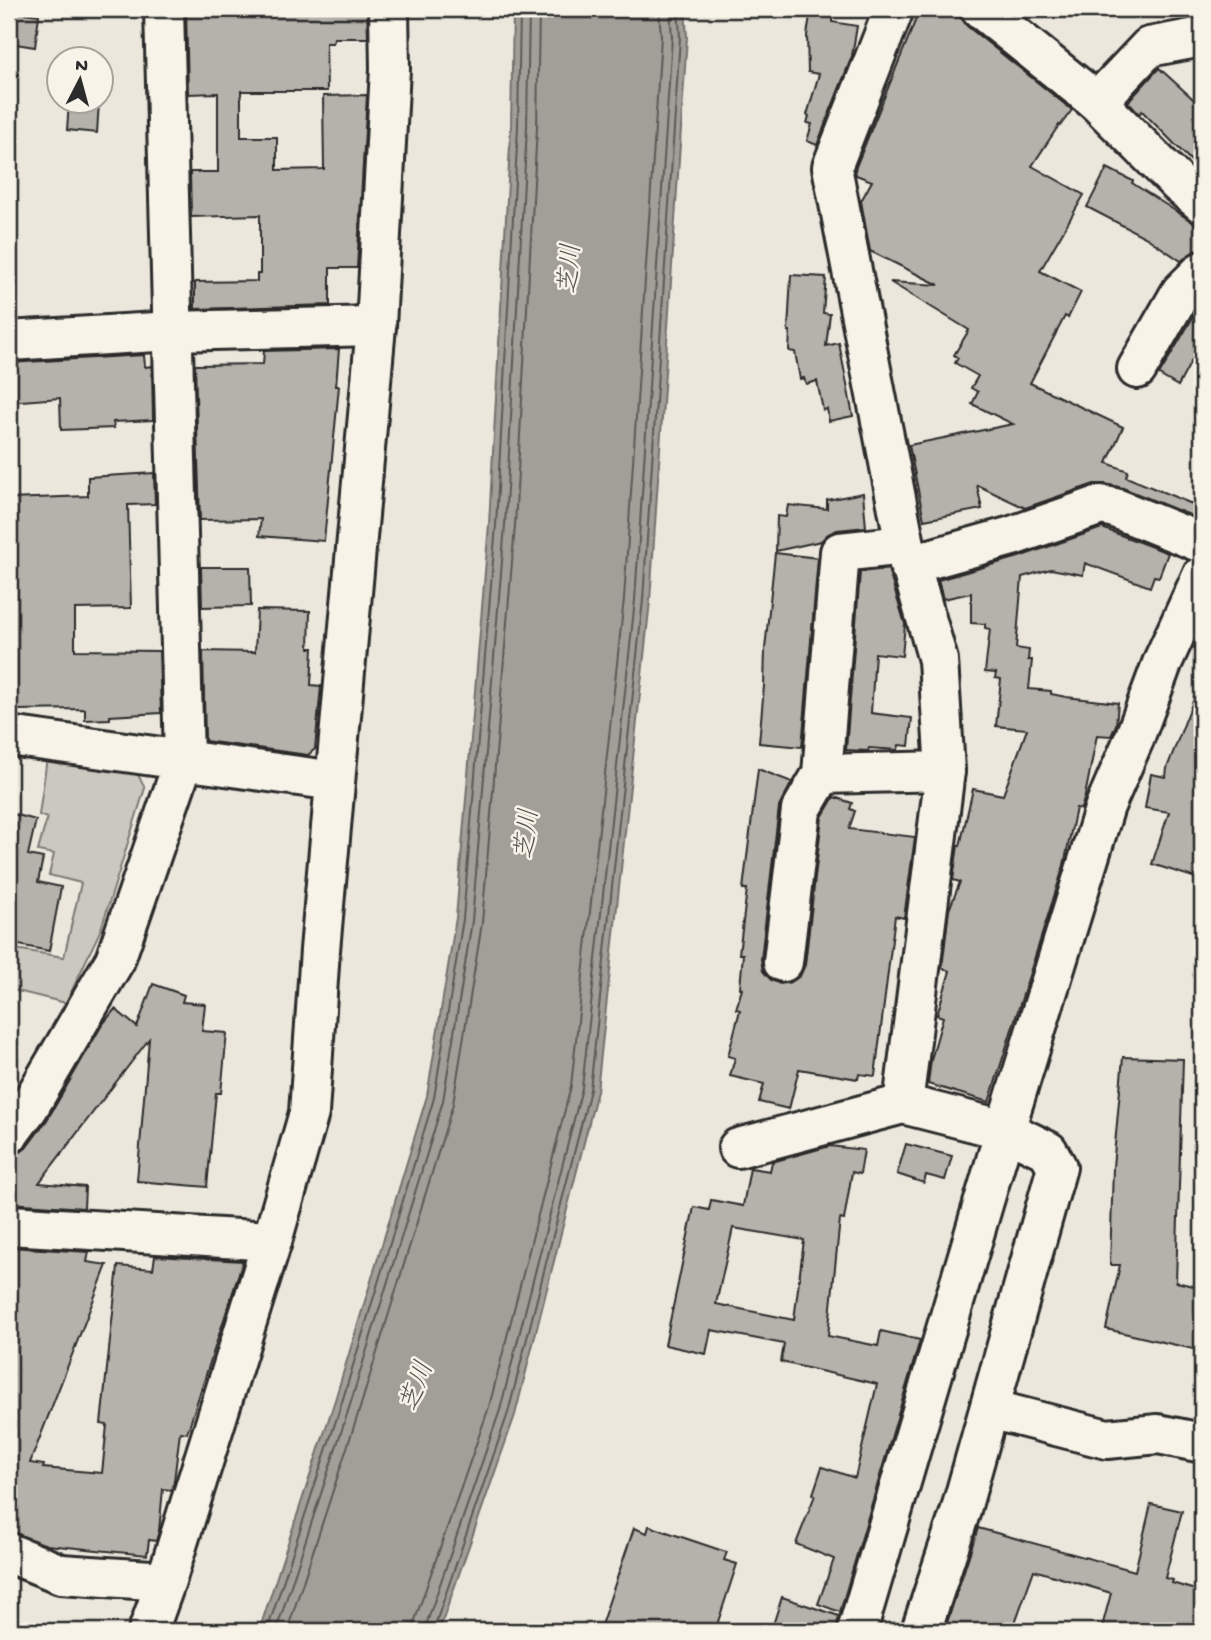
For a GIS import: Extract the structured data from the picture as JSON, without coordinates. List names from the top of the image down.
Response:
{
  "water": ["芝川"],
  "north": "top"
}
